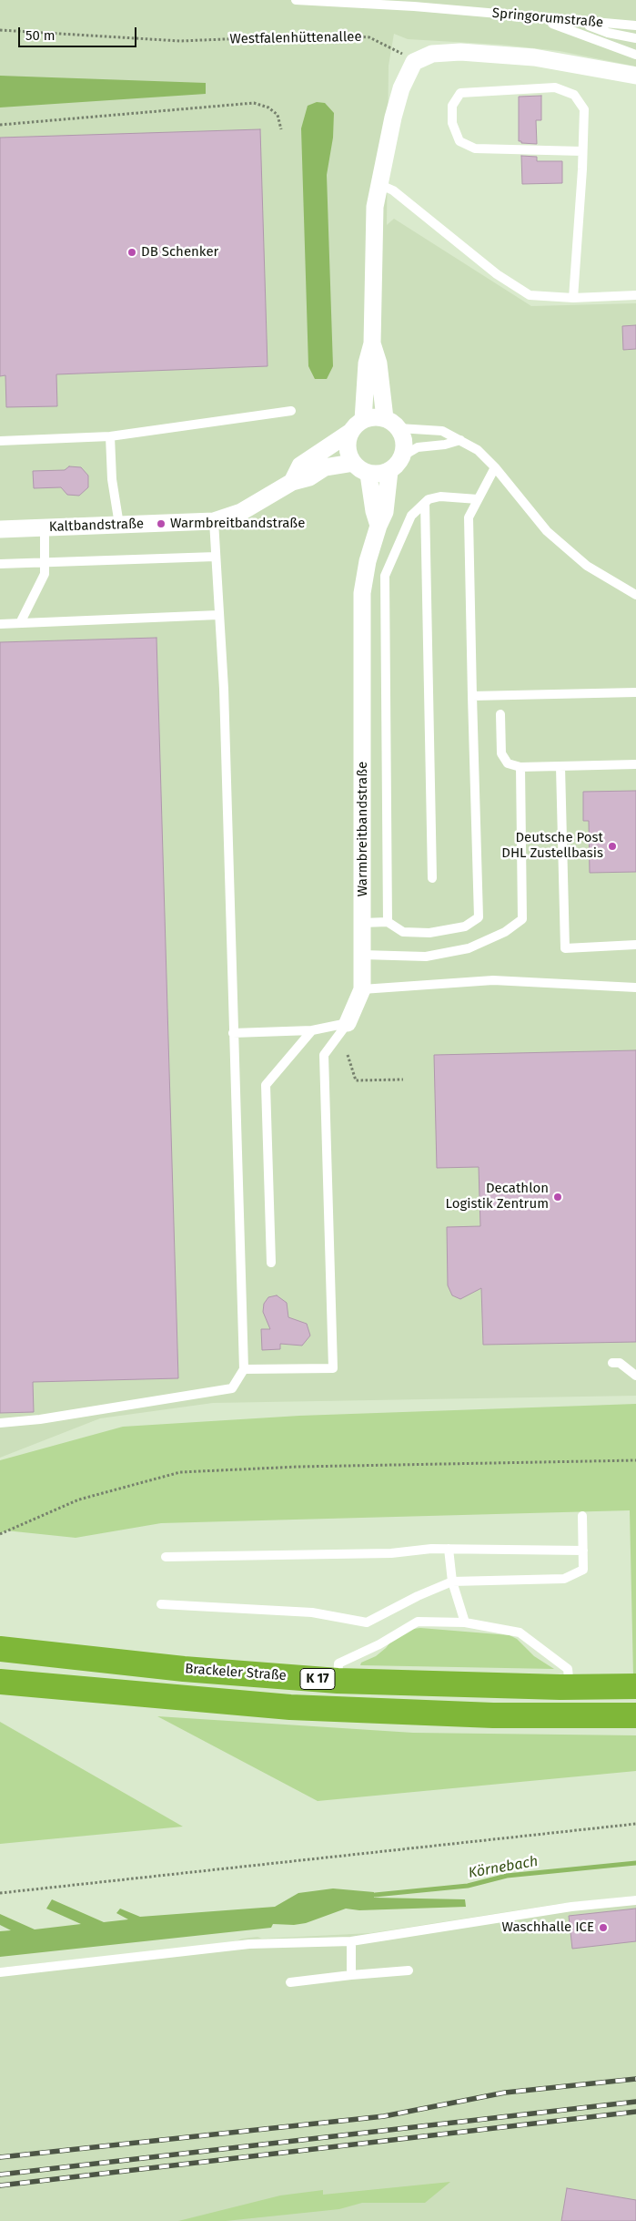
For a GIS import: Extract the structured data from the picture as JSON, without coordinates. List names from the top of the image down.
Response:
{
  "streets": {
    "highway": ["Brackeler Straße", "K 17"],
    "street": ["Kaltbandstraße", "Warmbreitbandstraße"],
    "lane": ["Springorumstraße"],
    "path": ["Westfalenhüttenallee"]
  },
  "crossings": [
    ["Kaltbandstraße", "Warmbreitbandstraße"]
  ],
  "water": ["Körnebach"],
  "places": [
    "DB Schenker",
    "Warmbreitbandstraße",
    "Deutsche Post DHL Zustellbasis",
    "Decathlon Logistik Zentrum",
    "Waschhalle ICE"
  ],
  "scale_bar": "50 m"
}
